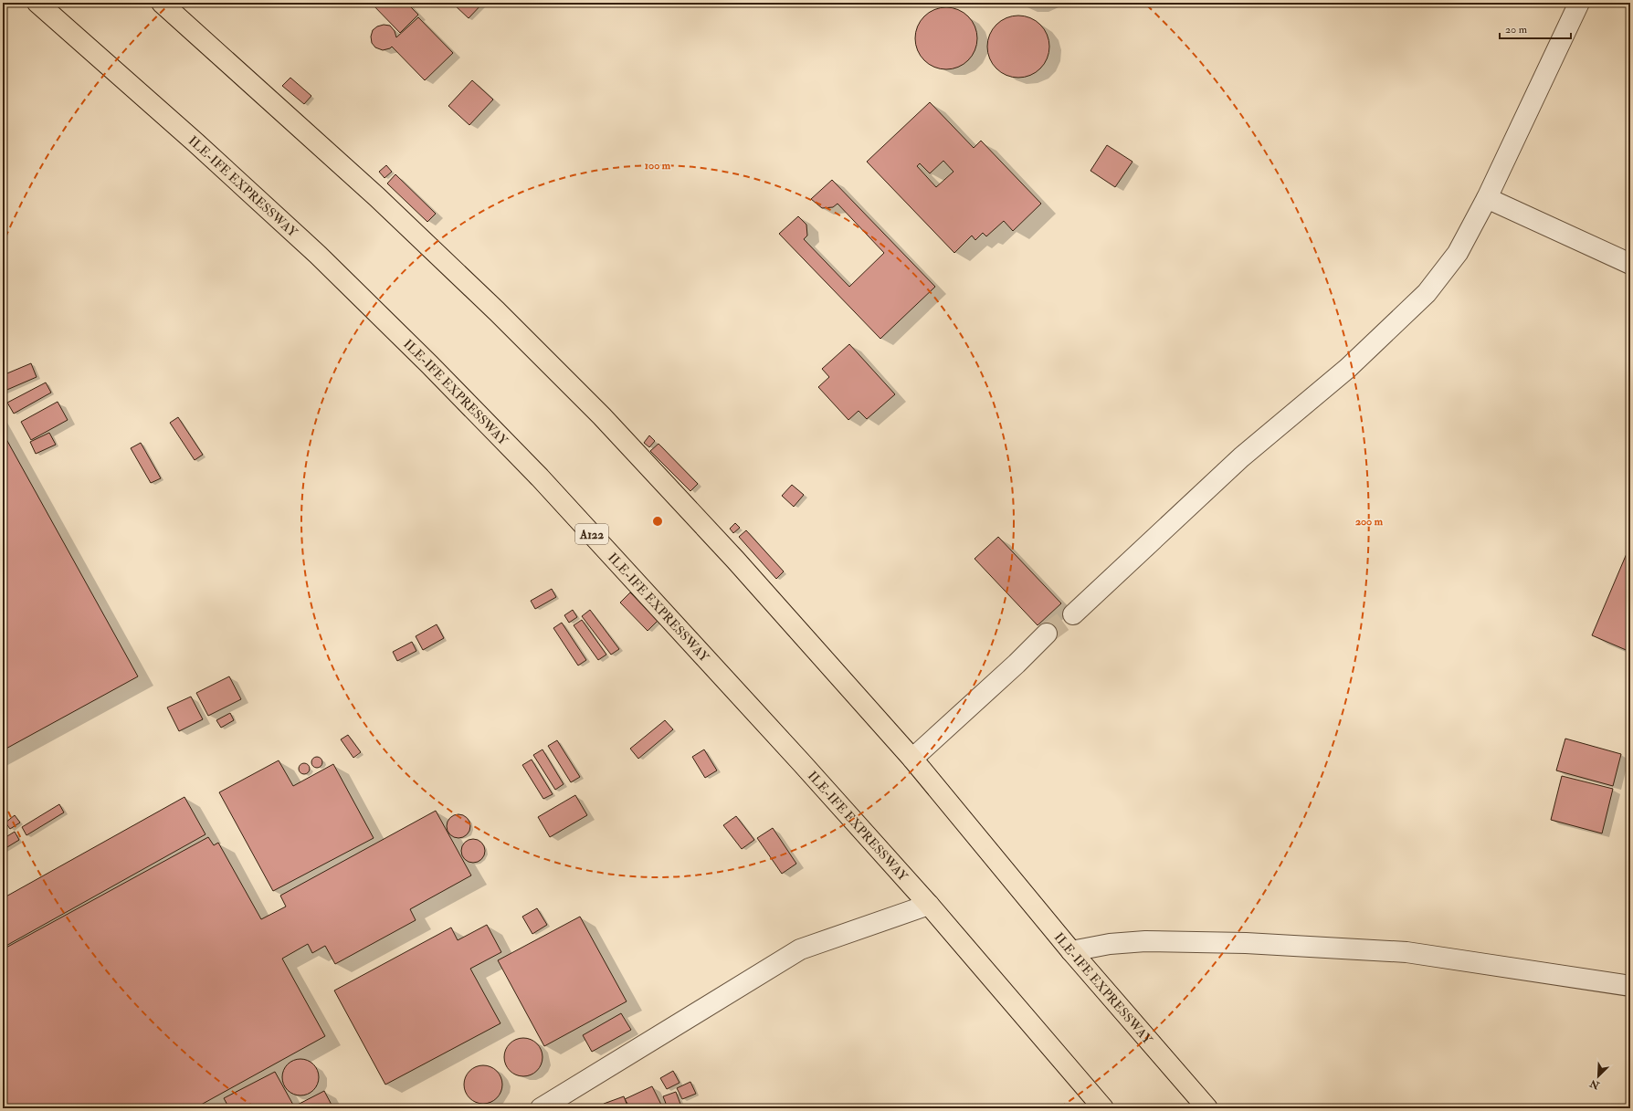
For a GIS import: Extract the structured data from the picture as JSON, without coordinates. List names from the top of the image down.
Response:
{
  "streets": {
    "highway": ["ILE-IFE EXPRESSWAY", "A122"]
  },
  "scale_bar": "20 m",
  "north": "bottom left",
  "rings": ["100 m", "200 m"]
}
